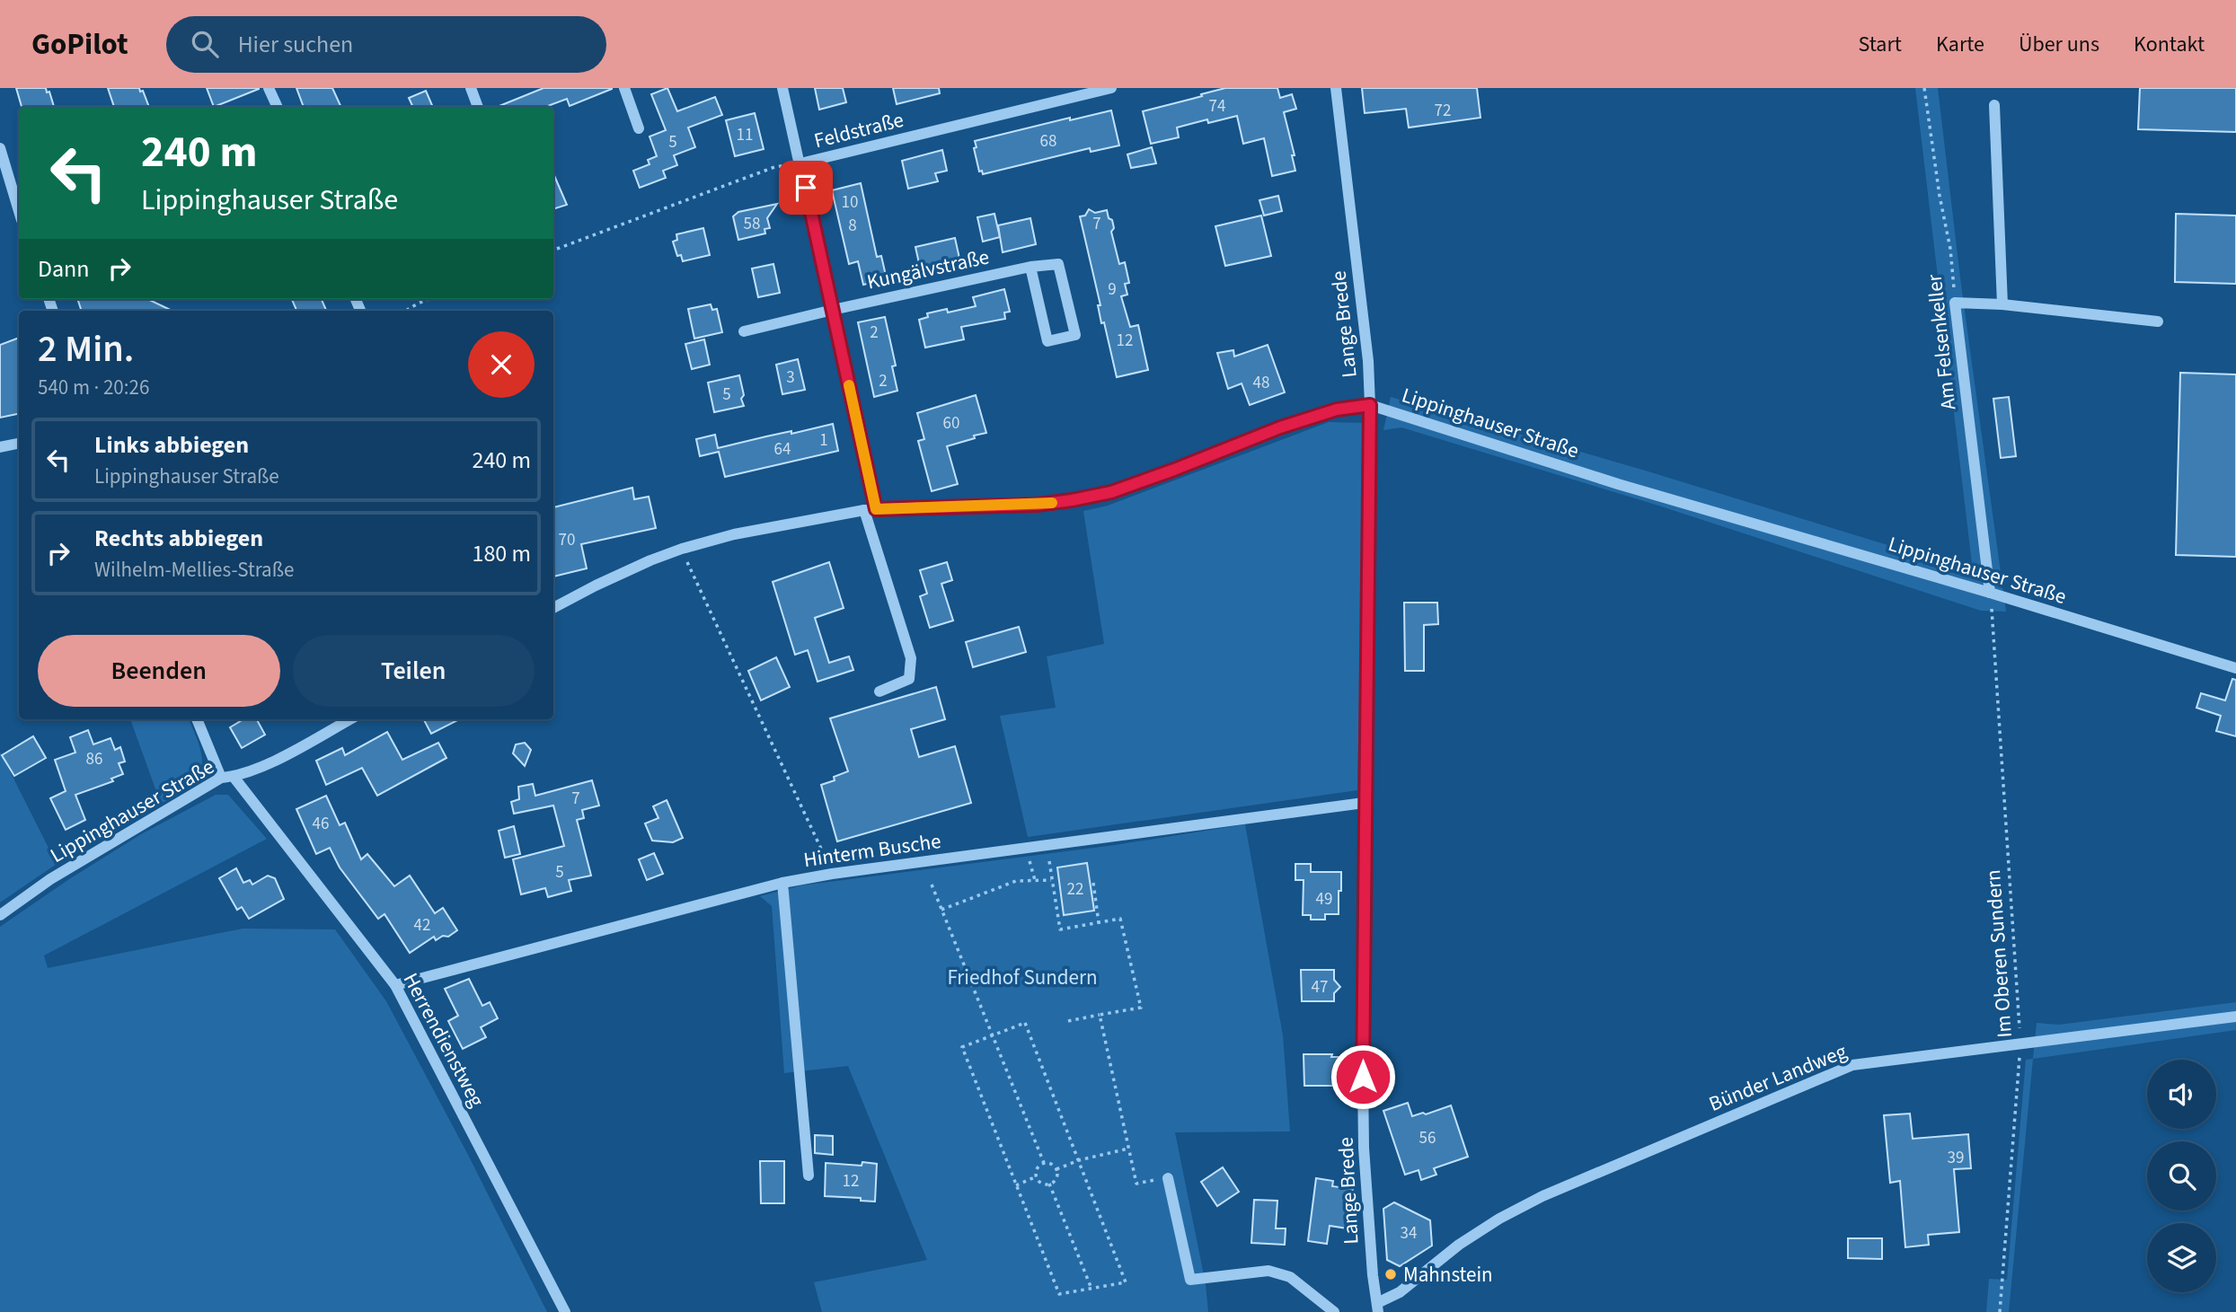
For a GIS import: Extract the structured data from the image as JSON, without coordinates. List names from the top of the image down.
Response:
{
  "streets": {
    "street": [
      "Feldstraße",
      "Kungälvstraße",
      "Lange Brede",
      "Am Felsenkeller",
      "Lippinghauser Straße",
      "Hinterm Busche",
      "Herrendienstweg",
      "Bünder Landweg"
    ],
    "path": ["Im Oberen Sundern"]
  },
  "crossings": [
    ["Lange Brede", "Lippinghauser Straße"],
    ["Lange Brede", "Hinterm Busche"],
    ["Lange Brede", "Bünder Landweg"],
    ["Am Felsenkeller", "Lippinghauser Straße"],
    ["Am Felsenkeller", "Im Oberen Sundern"],
    ["Lippinghauser Straße", "Im Oberen Sundern"],
    ["Lippinghauser Straße", "Herrendienstweg"],
    ["Hinterm Busche", "Herrendienstweg"],
    ["Im Oberen Sundern", "Bünder Landweg"]
  ],
  "parks": ["Friedhof Sundern"],
  "places": ["Mahnstein"],
  "house_numbers": [
    "74",
    "72",
    "11",
    "68",
    "5",
    "10",
    "58",
    "7",
    "8",
    "9",
    "2",
    "12",
    "3",
    "2",
    "48",
    "5",
    "60",
    "1",
    "64",
    "70",
    "86",
    "7",
    "46",
    "5",
    "22",
    "49",
    "42",
    "47",
    "56",
    "39",
    "12",
    "34"
  ],
  "page": {
    "header": "GoPilot",
    "search": "Hier suchen",
    "nav": [
      "Start",
      "Karte",
      "Über uns",
      "Kontakt"
    ],
    "turn": ["240 m", "Lippinghauser Straße"],
    "then": "Dann",
    "heading": ["2 Min.", "540 m · 20:26"],
    "list": [
      {
        "name": "Links abbiegen",
        "note": "Lippinghauser Straße",
        "value": "240 m"
      },
      {
        "name": "Rechts abbiegen",
        "note": "Wilhelm-Mellies-Straße",
        "value": "180 m"
      }
    ],
    "buttons": ["Beenden", "Teilen"]
  }
}
